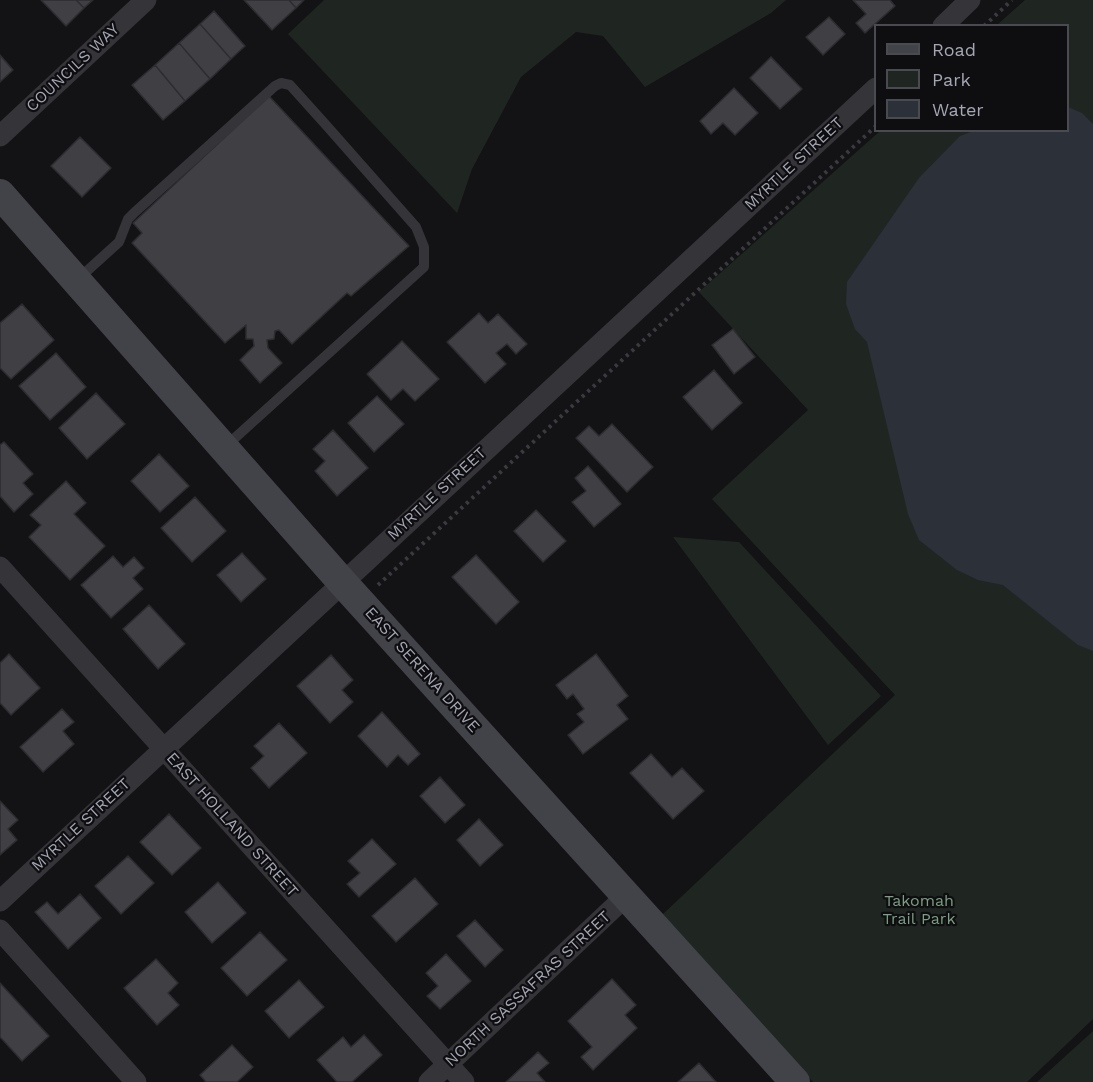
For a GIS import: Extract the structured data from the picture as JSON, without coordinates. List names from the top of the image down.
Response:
{
  "streets": {
    "street": [
      "COUNCILS WAY",
      "MYRTLE STREET",
      "EAST SERENA DRIVE",
      "EAST HOLLAND STREET",
      "NORTH SASSAFRAS STREET"
    ]
  },
  "crossings": [
    ["MYRTLE STREET", "EAST SERENA DRIVE"],
    ["MYRTLE STREET", "EAST HOLLAND STREET"],
    ["EAST SERENA DRIVE", "NORTH SASSAFRAS STREET"],
    ["EAST HOLLAND STREET", "NORTH SASSAFRAS STREET"]
  ],
  "parks": ["Takomah Trail Park"],
  "legend": ["Road", "Park", "Water"]
}
